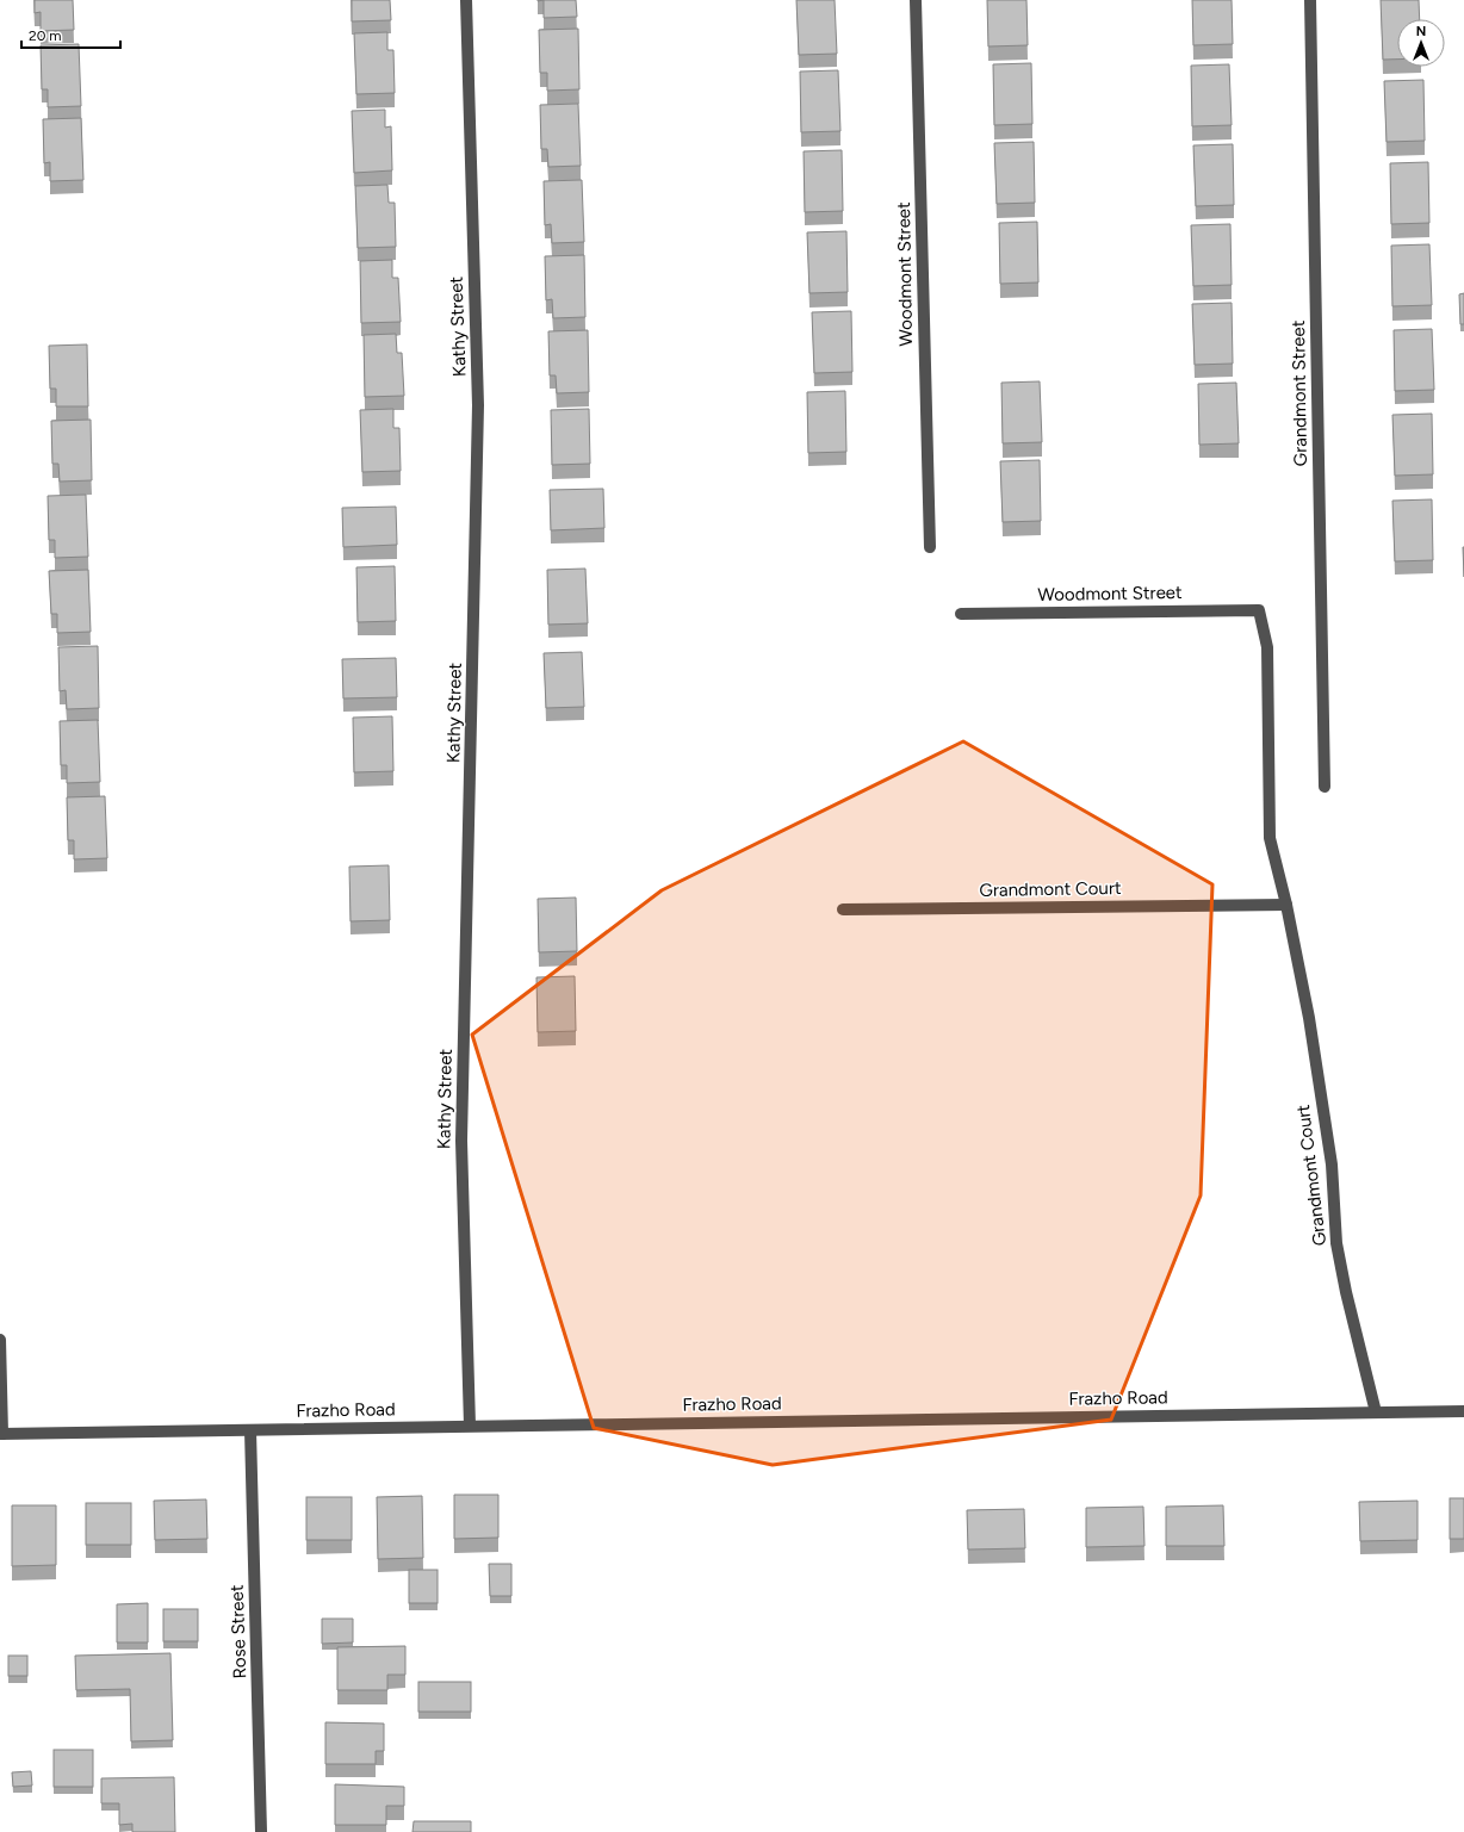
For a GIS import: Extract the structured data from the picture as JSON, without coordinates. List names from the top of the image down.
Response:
{
  "streets": {
    "street": [
      "Woodmont Street",
      "Kathy Street",
      "Grandmont Street",
      "Grandmont Court",
      "Frazho Road",
      "Rose Street"
    ]
  },
  "crossings": [
    ["Woodmont Street", "Grandmont Court"],
    ["Kathy Street", "Frazho Road"],
    ["Grandmont Court", "Frazho Road"],
    ["Frazho Road", "Rose Street"]
  ],
  "scale_bar": "20 m",
  "north": "top"
}
